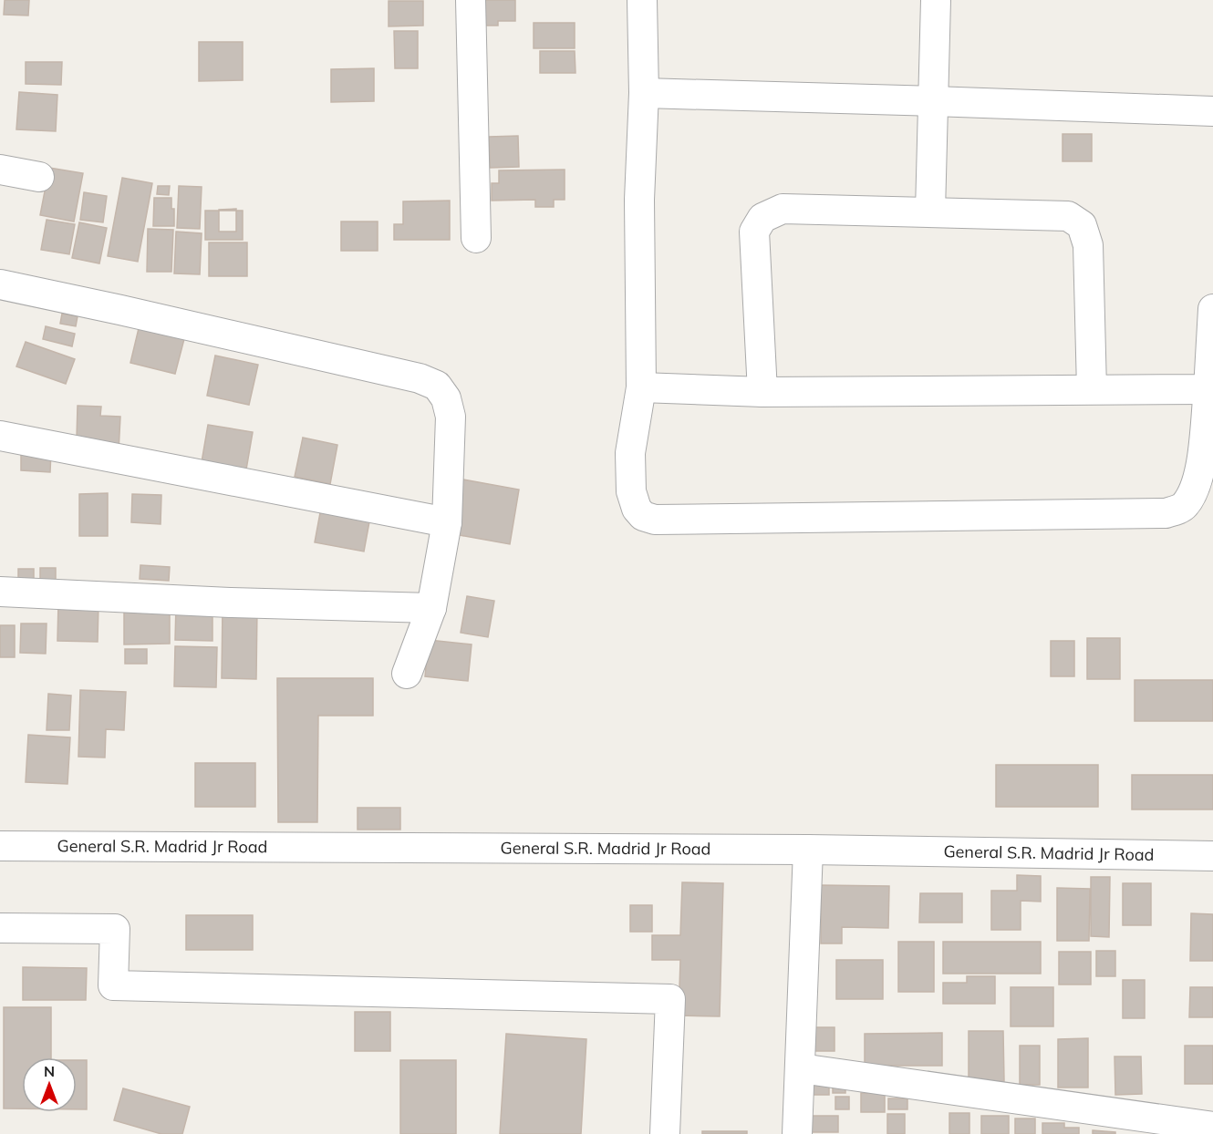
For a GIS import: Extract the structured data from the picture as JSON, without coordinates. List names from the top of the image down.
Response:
{
  "streets": {
    "street": ["General S.R. Madrid Jr Road"]
  },
  "north": "top"
}
